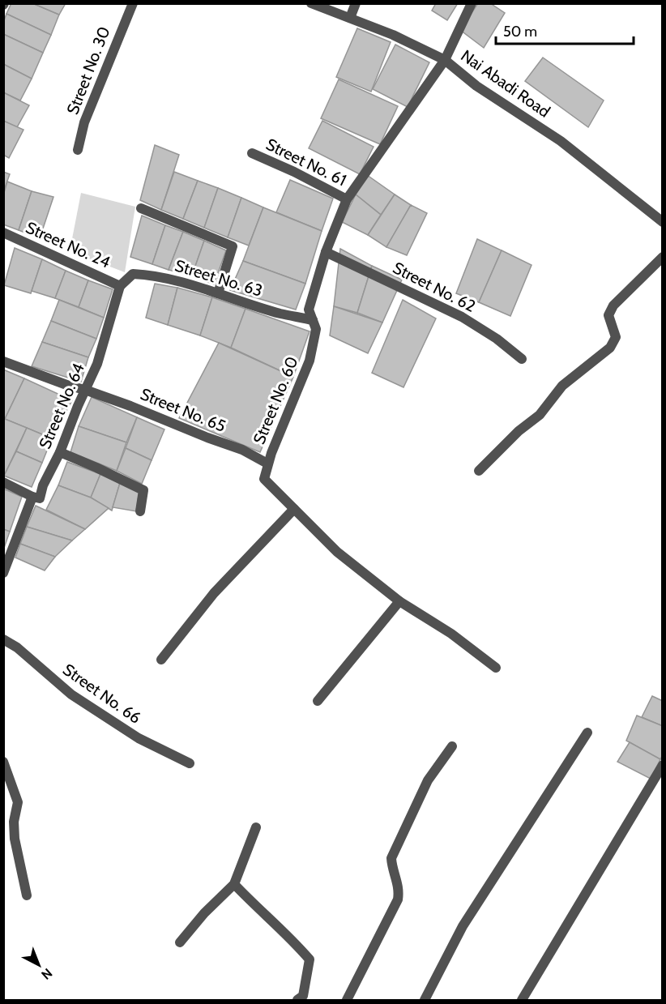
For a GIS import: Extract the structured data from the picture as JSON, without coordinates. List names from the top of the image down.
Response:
{
  "streets": {
    "street": [
      "Street No. 30",
      "Nai Abadi Road",
      "Street No. 61",
      "Street No. 24",
      "Street No. 63",
      "Street No. 62",
      "Street No. 60",
      "Street No. 64",
      "Street No. 65",
      "Street No. 66"
    ]
  },
  "crossings": [
    ["Nai Abadi Road", "Street No. 60"],
    ["Street No. 61", "Street No. 60"],
    ["Street No. 24", "Street No. 63"],
    ["Street No. 24", "Street No. 64"],
    ["Street No. 63", "Street No. 60"],
    ["Street No. 63", "Street No. 64"],
    ["Street No. 62", "Street No. 60"],
    ["Street No. 60", "Street No. 65"],
    ["Street No. 64", "Street No. 65"]
  ],
  "scale_bar": "50 m",
  "north": "bottom right"
}
